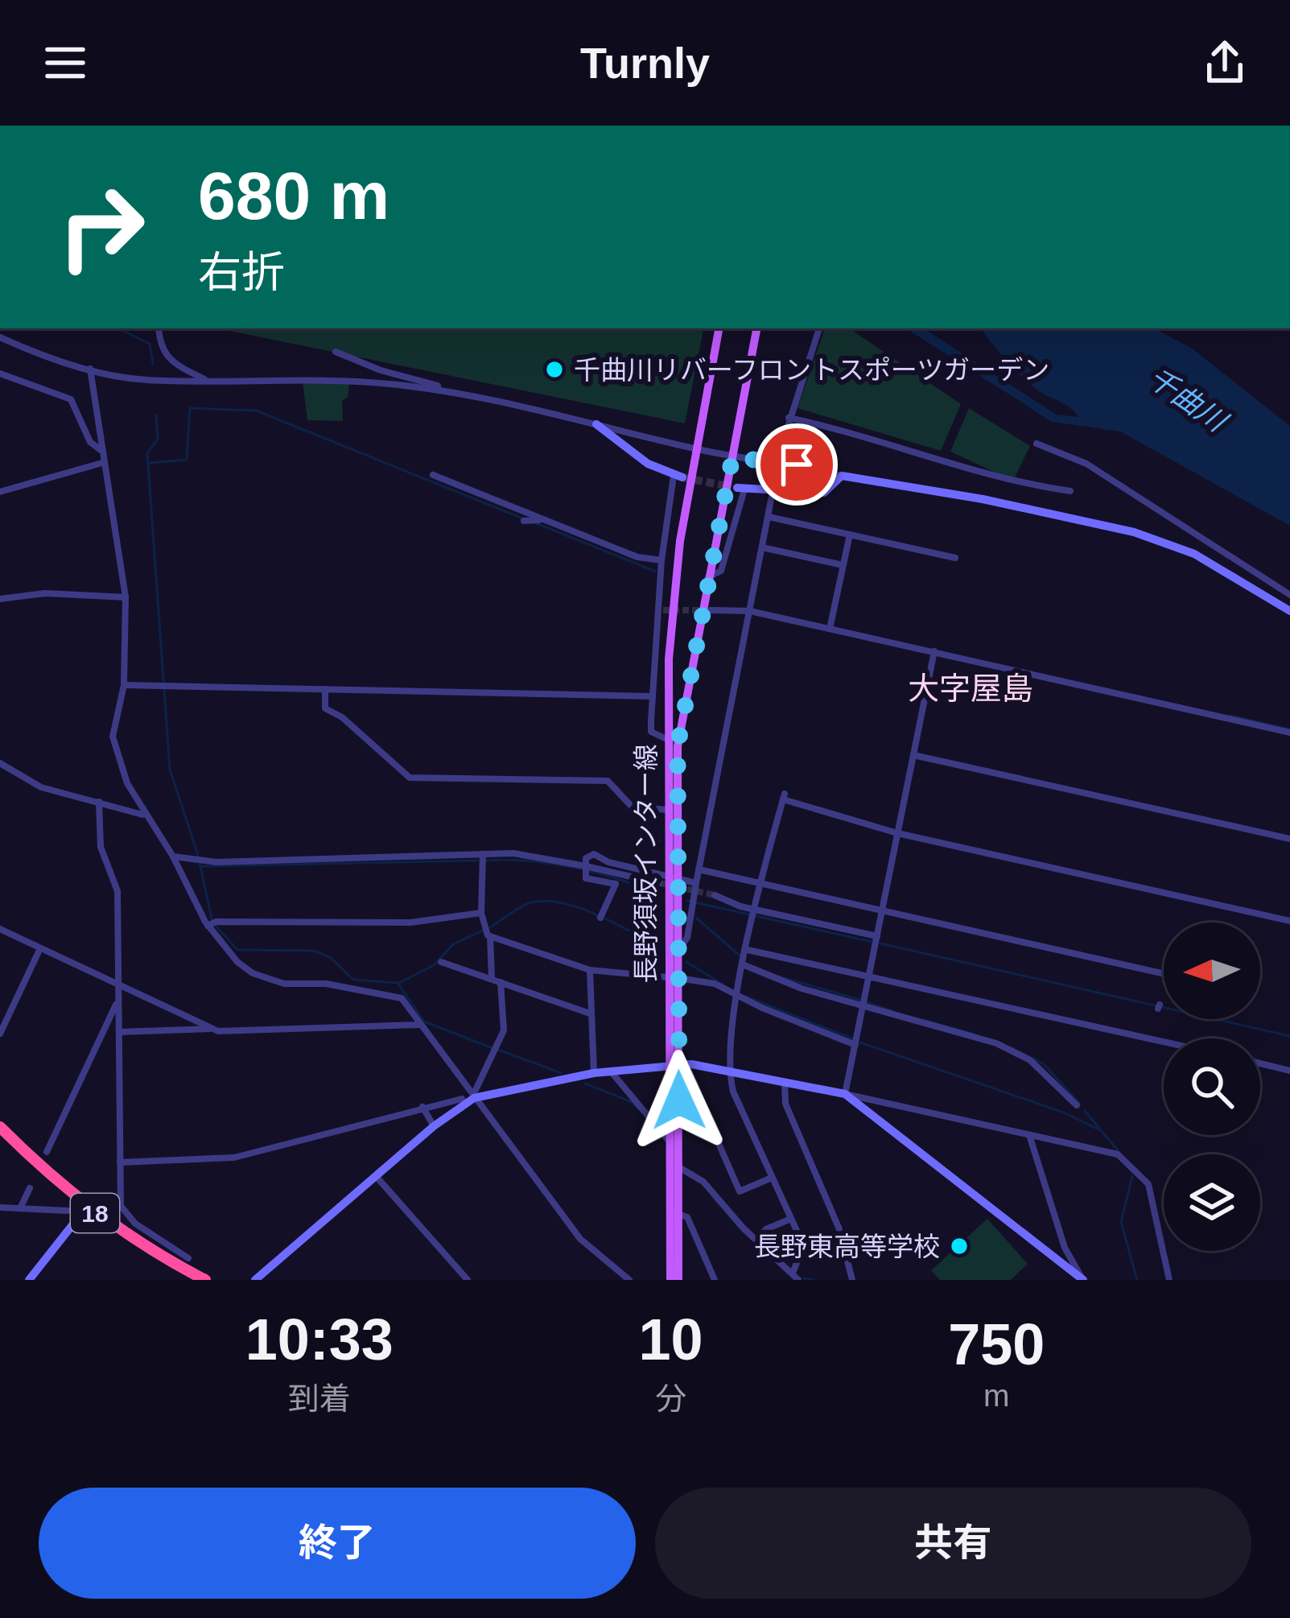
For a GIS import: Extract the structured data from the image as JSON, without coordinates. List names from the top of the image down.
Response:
{
  "streets": {
    "highway": ["18"],
    "main road": ["長野須坂インター線"]
  },
  "districts": ["大字屋島"],
  "water": ["千曲川"],
  "places": ["千曲川リバーフロントスポーツガーデン", "長野東高等学校"],
  "north": "left",
  "page": {
    "header": "Turnly",
    "turn": ["680 m", "右折"],
    "eta": [
      "10:33",
      "到着",
      "10",
      "分",
      "750",
      "m"
    ],
    "buttons": ["終了", "共有"]
  }
}
